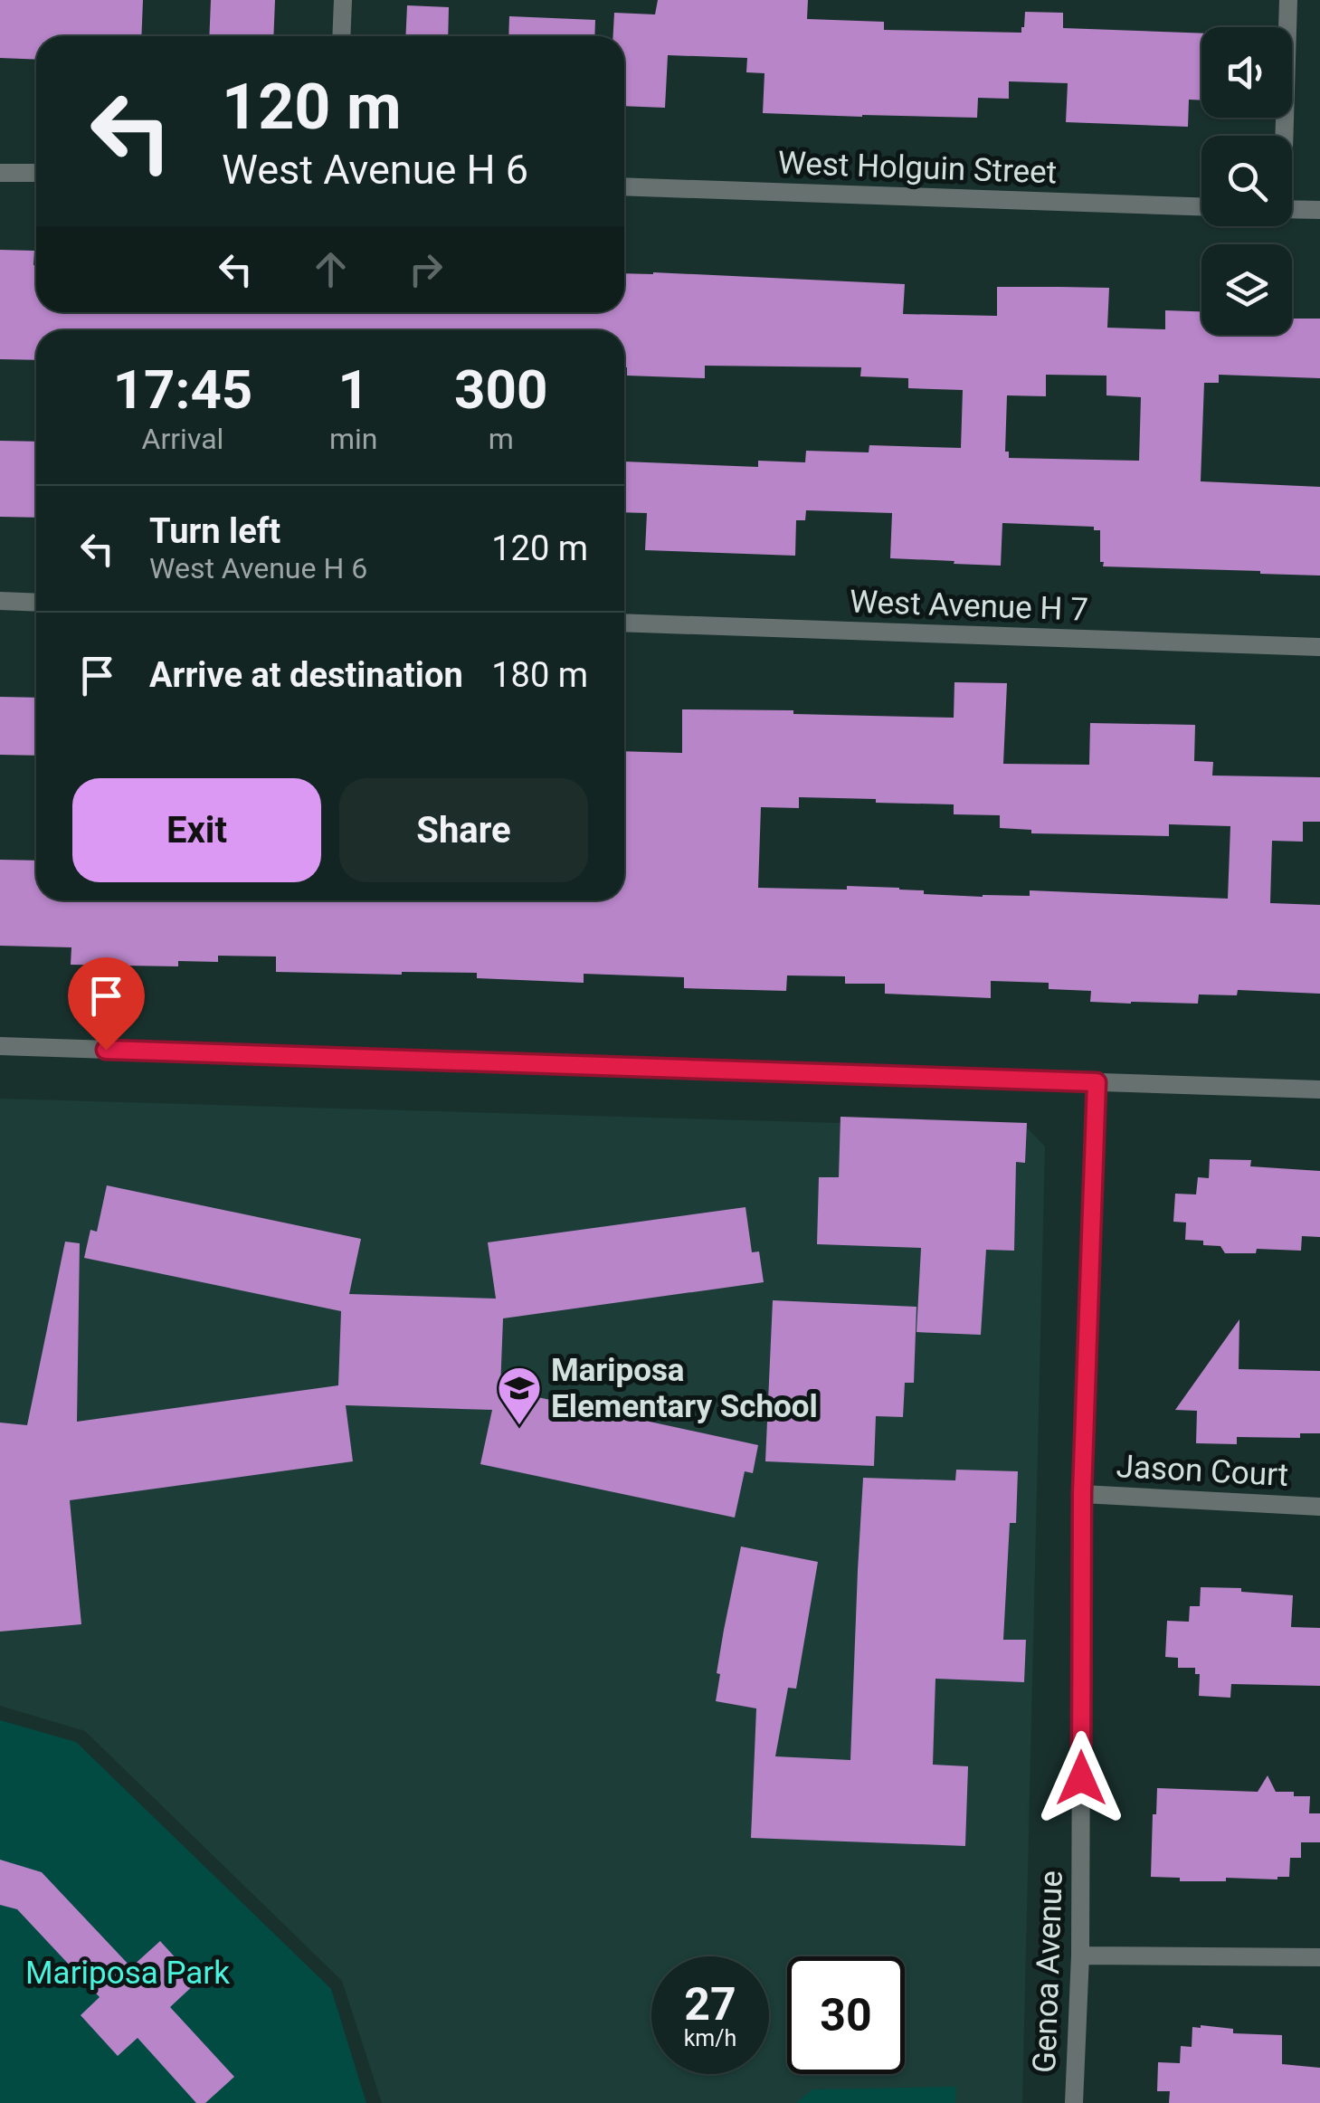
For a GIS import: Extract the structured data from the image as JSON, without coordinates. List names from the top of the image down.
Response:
{
  "streets": {
    "street": [
      "West Holguin Street",
      "West Avenue H 7",
      "Jason Court",
      "Genoa Avenue"
    ]
  },
  "crossings": [
    ["Jason Court", "Genoa Avenue"]
  ],
  "parks": ["Mariposa Park"],
  "places": {
    "school or university": ["Mariposa Elementary School"]
  },
  "page": {
    "turn": ["120 m", "West Avenue H 6"],
    "eta": [
      "17:45",
      "Arrival",
      "1",
      "min",
      "300",
      "m"
    ],
    "list": [
      {
        "name": "Turn left",
        "note": "West Avenue H 6",
        "value": "120 m"
      },
      {
        "name": "Arrive at destination",
        "value": "180 m"
      }
    ],
    "buttons": ["Exit", "Share"],
    "speed": "27 km/h",
    "limit": "30"
  }
}
